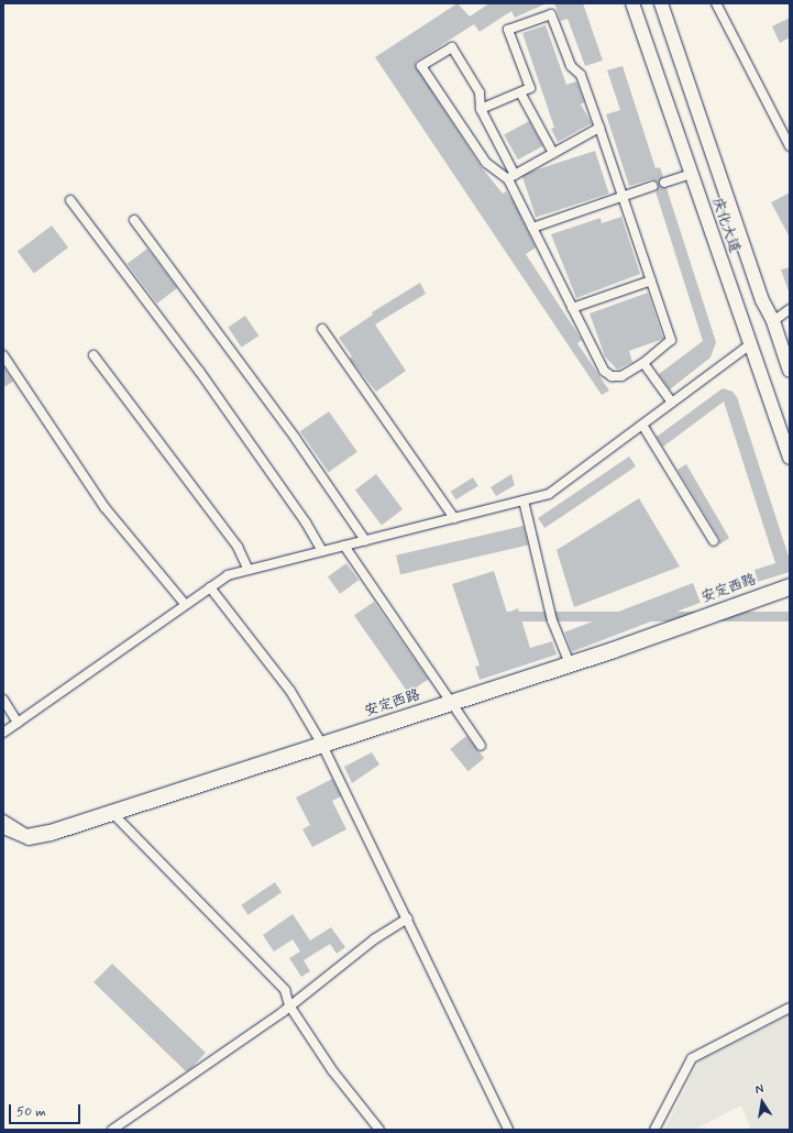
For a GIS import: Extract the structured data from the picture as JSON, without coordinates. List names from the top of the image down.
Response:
{
  "streets": {
    "highway": ["庆化大道"],
    "street": ["安定西路"]
  },
  "scale_bar": "50 m",
  "north": "top"
}
